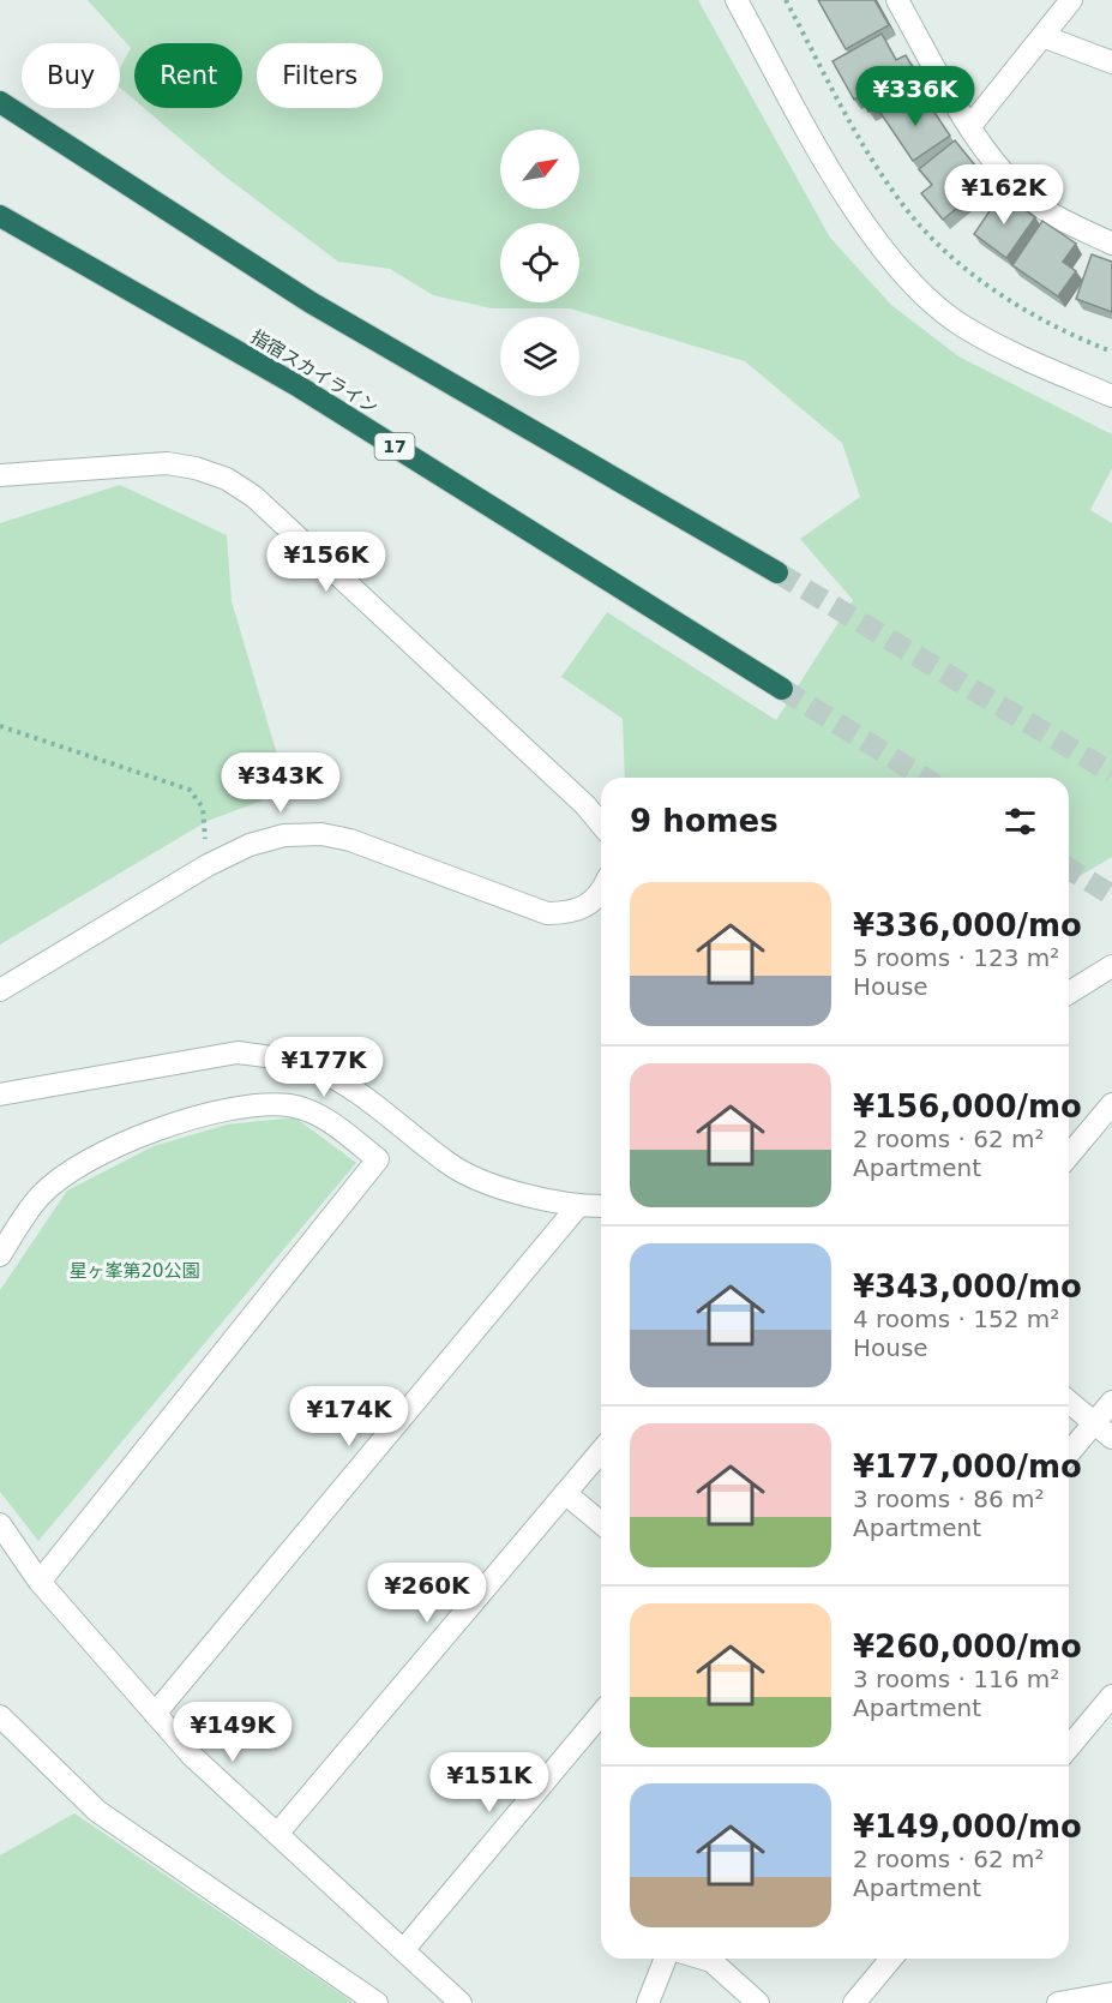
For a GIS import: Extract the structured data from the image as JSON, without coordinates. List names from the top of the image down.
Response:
{
  "streets": {
    "highway": ["指宿スカイライン", "17"]
  },
  "parks": ["星ヶ峯第20公園"],
  "north": "top right",
  "page": {
    "chip": ["Buy", "Rent", "Filters"],
    "price": [
      "¥336K",
      "¥162K",
      "¥156K",
      "¥343K",
      "¥177K",
      "¥174K",
      "¥260K",
      "¥149K",
      "¥151K"
    ],
    "heading": "9 homes",
    "list": [
      {
        "name": "¥336,000/mo",
        "note": "5 rooms · 123 m² · House"
      },
      {
        "name": "¥156,000/mo",
        "note": "2 rooms · 62 m² · Apartment"
      },
      {
        "name": "¥343,000/mo",
        "note": "4 rooms · 152 m² · House"
      },
      {
        "name": "¥177,000/mo",
        "note": "3 rooms · 86 m² · Apartment"
      },
      {
        "name": "¥260,000/mo",
        "note": "3 rooms · 116 m² · Apartment"
      },
      {
        "name": "¥149,000/mo",
        "note": "2 rooms · 62 m² · Apartment"
      }
    ]
  }
}
